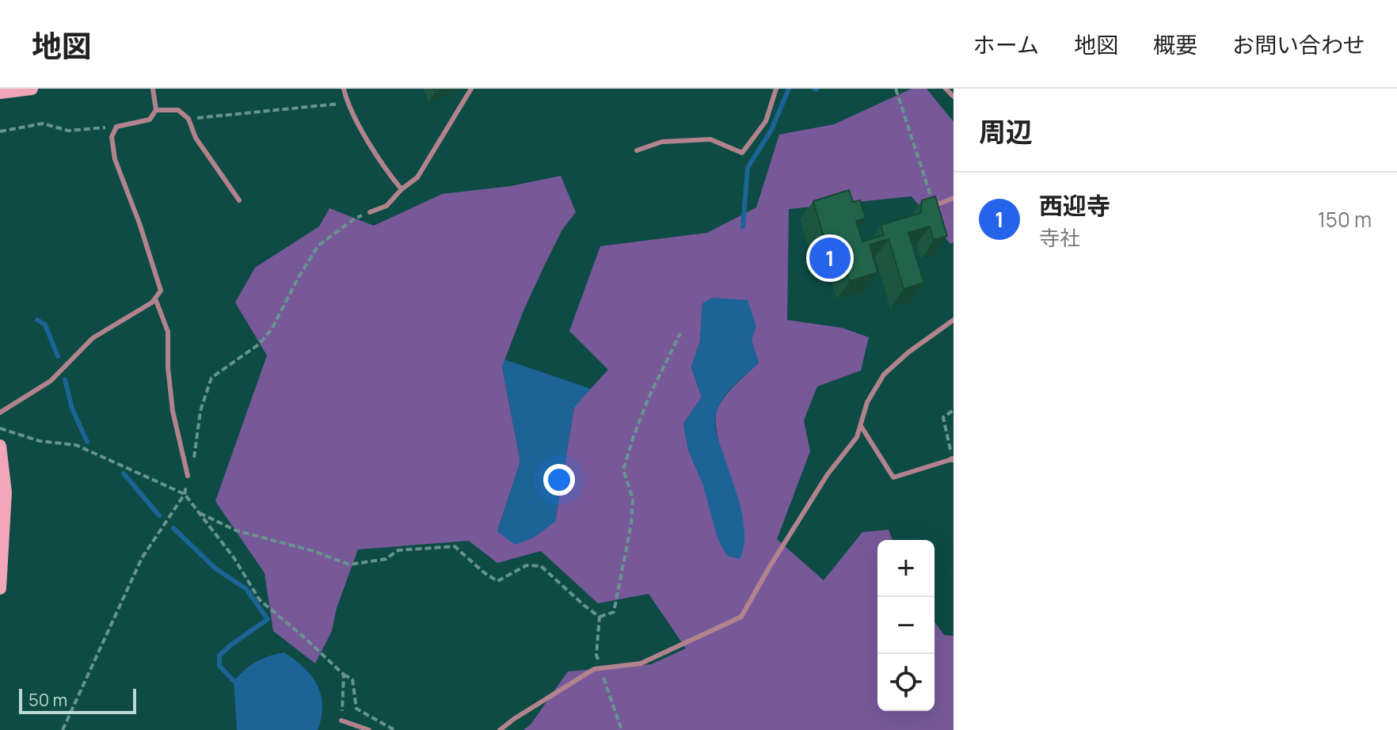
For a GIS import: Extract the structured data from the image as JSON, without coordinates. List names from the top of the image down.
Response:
{
  "scale_bar": "50 m",
  "page": {
    "header": "地図",
    "nav": [
      "ホーム",
      "地図",
      "概要",
      "お問い合わせ"
    ],
    "heading": "周辺",
    "list": [
      {
        "mark": "1",
        "name": "西迎寺",
        "note": "寺社",
        "value": "150 m"
      }
    ],
    "pins": "1",
    "map_buttons": ["+", "−"],
    "scale": "50 m"
  }
}
